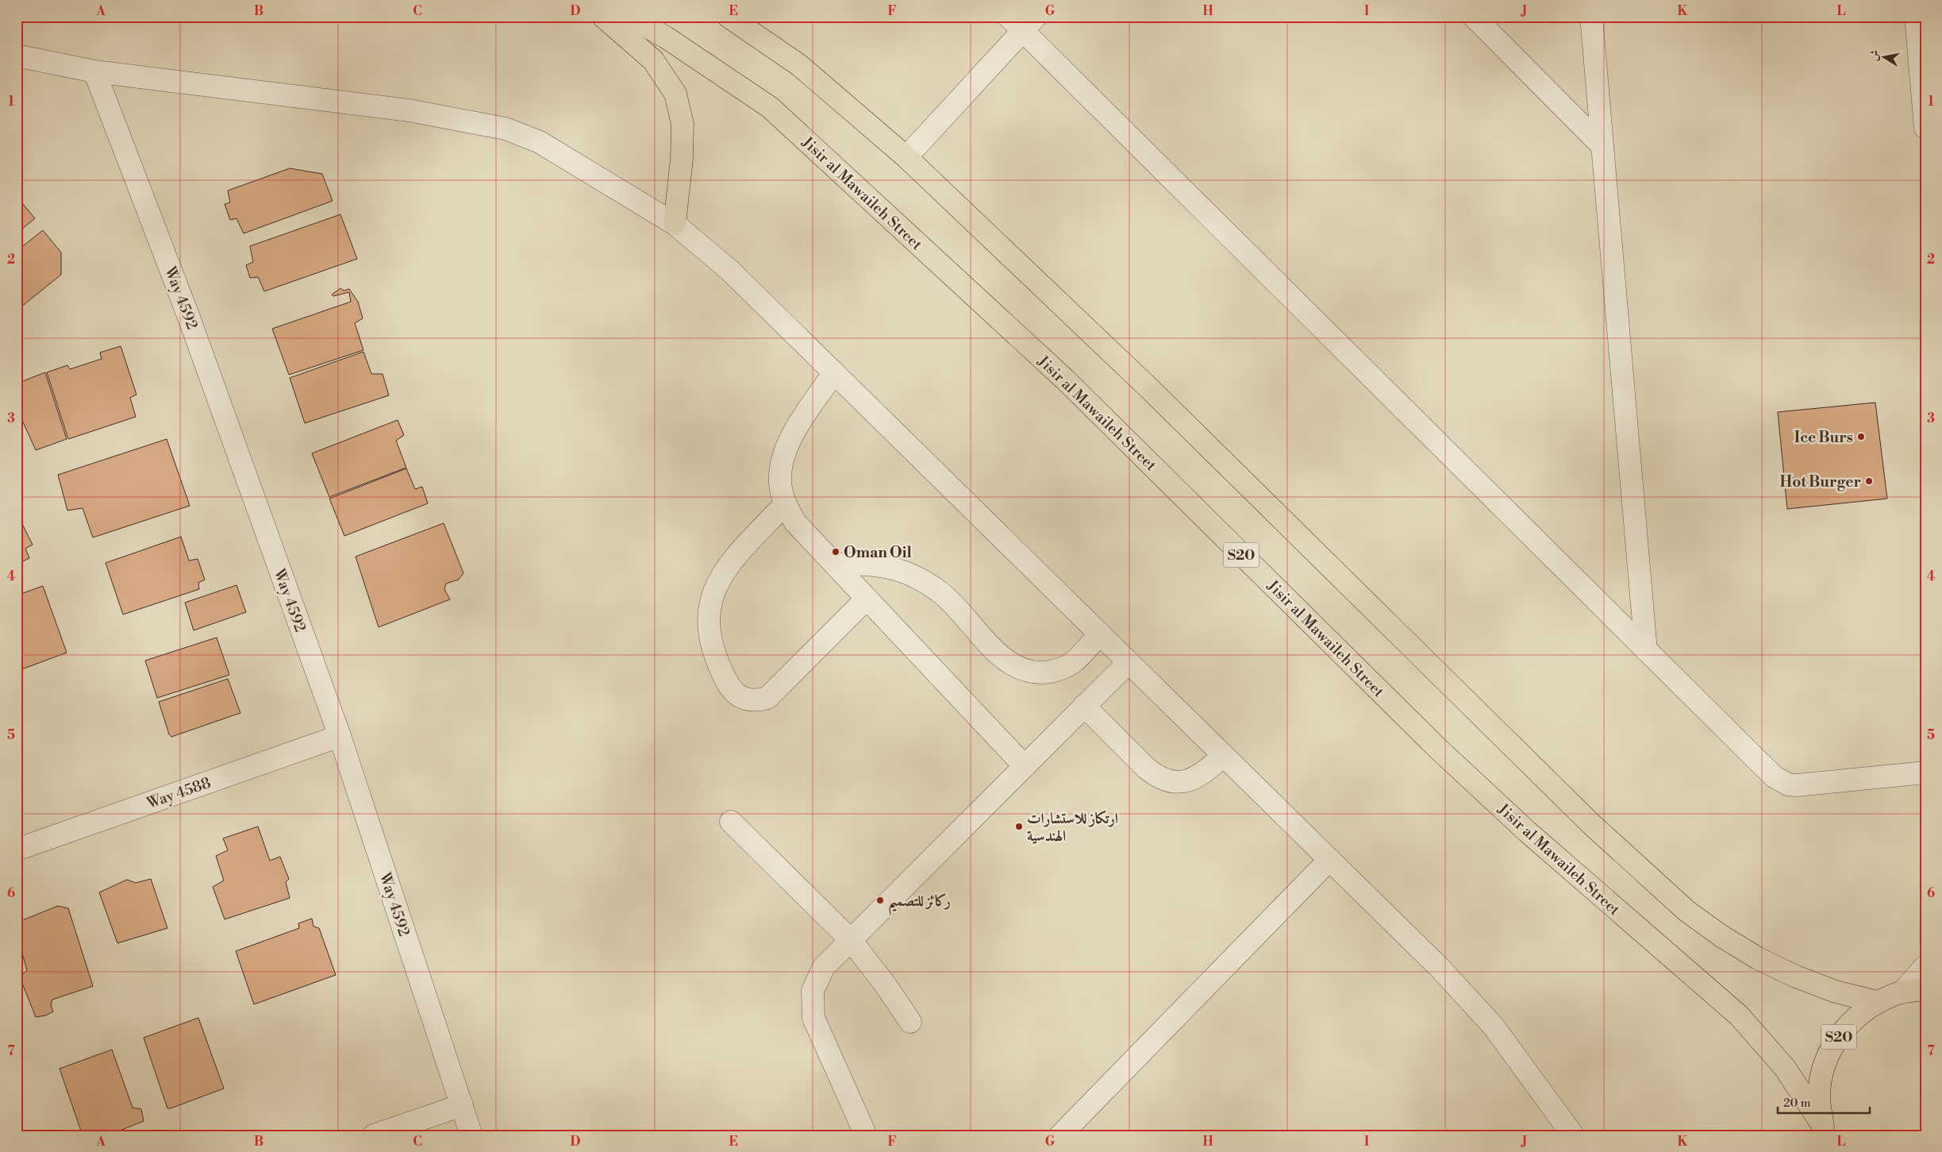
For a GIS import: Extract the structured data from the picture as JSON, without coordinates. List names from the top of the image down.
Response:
{
  "streets": {
    "main road": ["Jisir al Mawaileh Street", "S20"],
    "street": ["Way 4592", "Way 4588"]
  },
  "crossings": [
    ["Jisir al Mawaileh Street", "S20"],
    ["Way 4592", "Way 4588"]
  ],
  "places": [
    "Ice Burs",
    "Hot Burger",
    "Oman Oil",
    "ارتكاز للاستشارات الهندسية",
    "ركائز للتصميم"
  ],
  "scale_bar": "20 m",
  "north": "left",
  "grid": {
    "columns": [
      "A",
      "B",
      "C",
      "D",
      "E",
      "F",
      "G",
      "H",
      "I",
      "J",
      "K",
      "L"
    ],
    "rows": [
      "1",
      "2",
      "3",
      "4",
      "5",
      "6",
      "7"
    ]
  }
}
